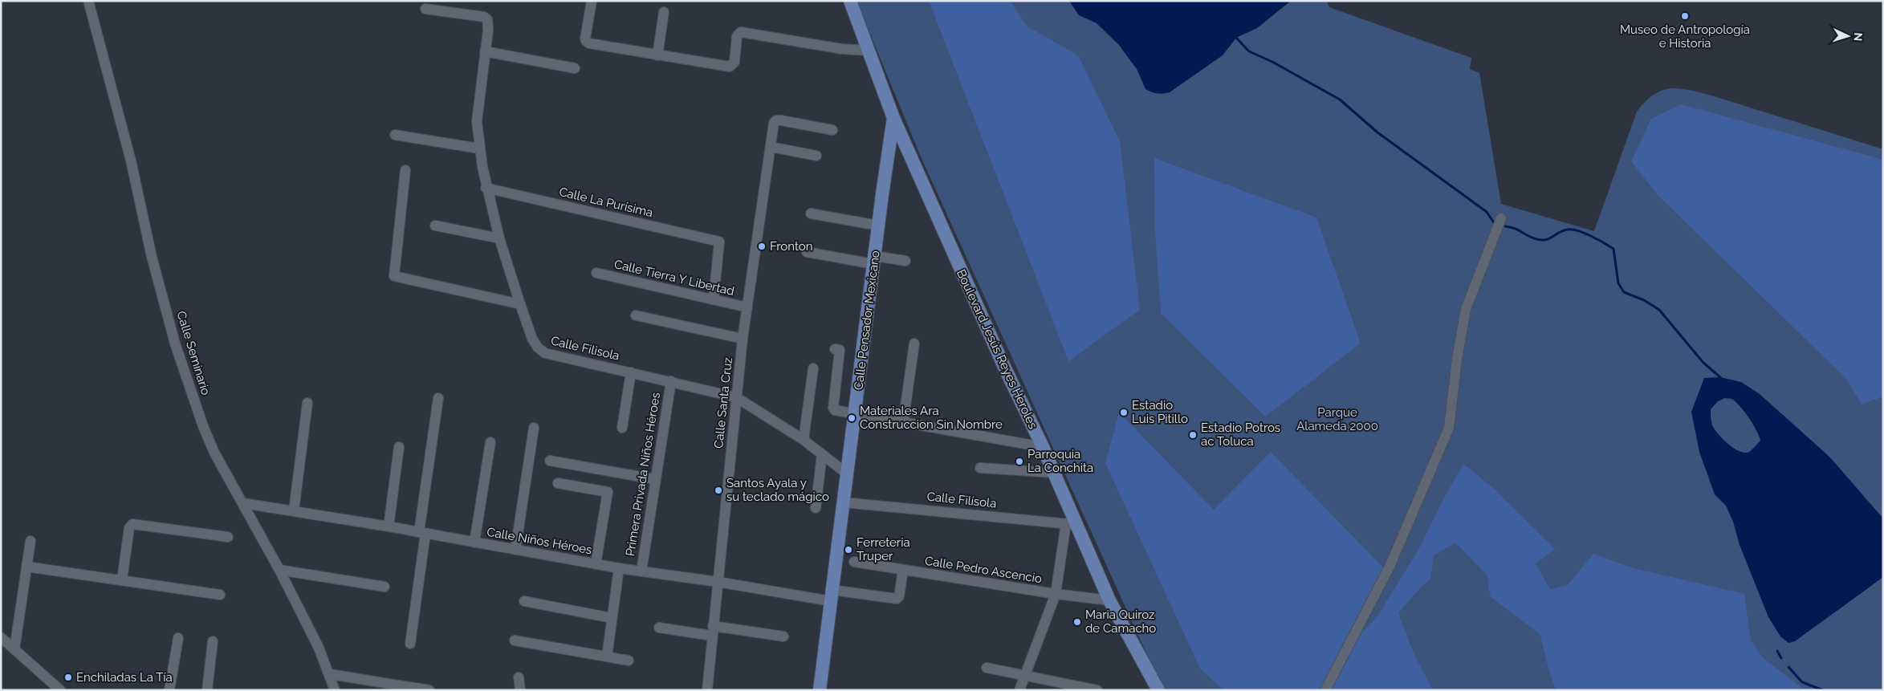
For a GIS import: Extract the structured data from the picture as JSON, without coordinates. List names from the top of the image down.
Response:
{
  "streets": {
    "main road": ["Calle Pensador Mexicano", "Boulevard Jesús Reyes Heroles"],
    "street": [
      "Calle La Purísima",
      "Calle Tierra Y Libertad",
      "Calle Filisola",
      "Calle Seminario",
      "Calle Santa Cruz",
      "Primera Privada Niños Héroes",
      "Calle Filísola",
      "Calle Niños Héroes",
      "Calle Pedro Ascencio"
    ]
  },
  "crossings": [
    ["Calle La Purísima", "Calle Tierra Y Libertad"],
    ["Calle La Purísima", "Calle Filisola"],
    ["Calle Tierra Y Libertad", "Calle Santa Cruz"],
    ["Calle Pensador Mexicano", "Calle Filisola"],
    ["Calle Pensador Mexicano", "Boulevard Jesús Reyes Heroles"],
    ["Calle Pensador Mexicano", "Calle Filísola"],
    ["Calle Pensador Mexicano", "Calle Niños Héroes"],
    ["Calle Filisola", "Calle Santa Cruz"],
    ["Calle Filisola", "Primera Privada Niños Héroes"],
    ["Boulevard Jesús Reyes Heroles", "Calle Filísola"],
    ["Boulevard Jesús Reyes Heroles", "Calle Pedro Ascencio"],
    ["Calle Seminario", "Calle Niños Héroes"],
    ["Calle Santa Cruz", "Calle Niños Héroes"],
    ["Primera Privada Niños Héroes", "Calle Niños Héroes"],
    ["Calle Niños Héroes", "Calle Pedro Ascencio"]
  ],
  "parks": ["Parque Alameda 2000"],
  "places": [
    "Museo de Antropología e Historia",
    "Fronton",
    "Estadio Luis Pitillo",
    "Materiales Ara Construccion Sin Nombre",
    "Estadio Potros ac Toluca",
    "Parroquia La Conchita",
    "Santos Ayala y su teclado mágico",
    "Ferreteria Truper",
    "Maria Quiroz de Camacho",
    "Enchiladas La Tía"
  ],
  "north": "right"
}
